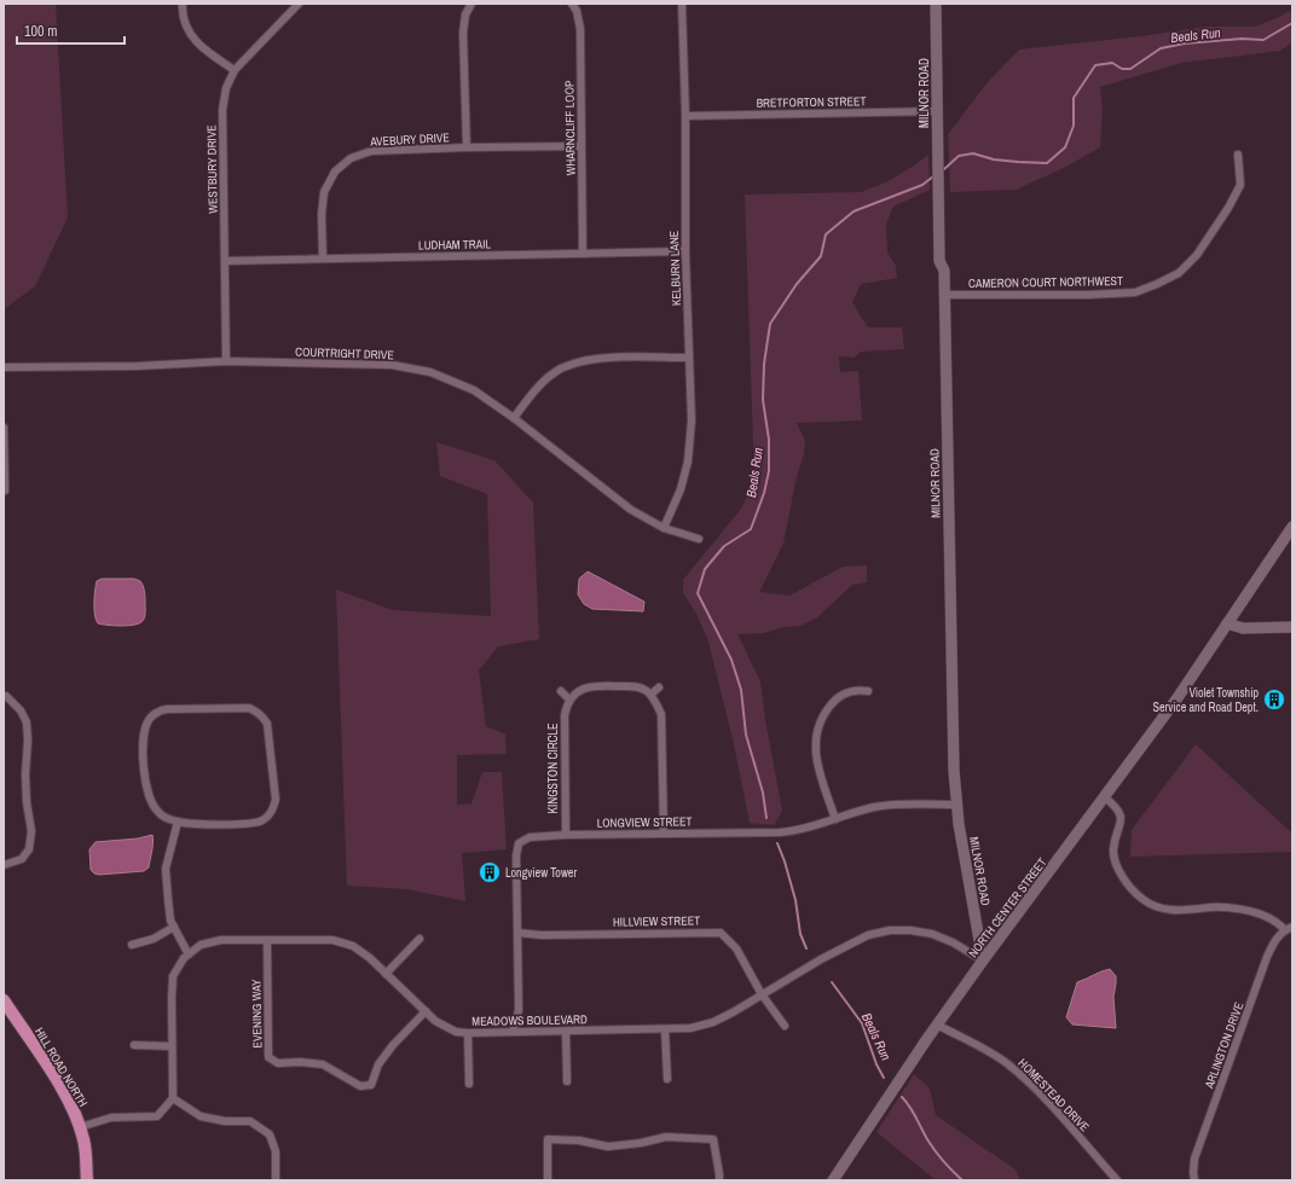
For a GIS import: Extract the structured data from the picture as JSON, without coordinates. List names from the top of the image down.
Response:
{
  "streets": {
    "main road": ["MILNOR ROAD", "NORTH CENTER STREET", "HILL ROAD NORTH"],
    "street": [
      "BRETFORTON STREET",
      "WHARNCLIFF LOOP",
      "AVEBURY DRIVE",
      "WESTBURY DRIVE",
      "LUDHAM TRAIL",
      "KELBURN LANE",
      "CAMERON COURT NORTHWEST",
      "COURTRIGHT DRIVE",
      "KINGSTON CIRCLE",
      "LONGVIEW STREET",
      "HILLVIEW STREET",
      "EVENING WAY",
      "MEADOWS BOULEVARD",
      "ARLINGTON DRIVE",
      "HOMESTEAD DRIVE"
    ]
  },
  "crossings": [
    ["MILNOR ROAD", "BRETFORTON STREET"],
    ["MILNOR ROAD", "CAMERON COURT NORTHWEST"],
    ["MILNOR ROAD", "LONGVIEW STREET"],
    ["MILNOR ROAD", "NORTH CENTER STREET"],
    ["MILNOR ROAD", "MEADOWS BOULEVARD"],
    ["BRETFORTON STREET", "KELBURN LANE"],
    ["WHARNCLIFF LOOP", "AVEBURY DRIVE"],
    ["WHARNCLIFF LOOP", "LUDHAM TRAIL"],
    ["AVEBURY DRIVE", "LUDHAM TRAIL"],
    ["WESTBURY DRIVE", "LUDHAM TRAIL"],
    ["WESTBURY DRIVE", "COURTRIGHT DRIVE"],
    ["LUDHAM TRAIL", "KELBURN LANE"],
    ["KELBURN LANE", "COURTRIGHT DRIVE"],
    ["KINGSTON CIRCLE", "LONGVIEW STREET"],
    ["LONGVIEW STREET", "HILLVIEW STREET"],
    ["LONGVIEW STREET", "MEADOWS BOULEVARD"],
    ["NORTH CENTER STREET", "MEADOWS BOULEVARD"],
    ["NORTH CENTER STREET", "HOMESTEAD DRIVE"],
    ["HILLVIEW STREET", "MEADOWS BOULEVARD"],
    ["EVENING WAY", "MEADOWS BOULEVARD"]
  ],
  "water": ["Beals Run"],
  "places": {
    "building": ["Violet Township Service and Road Dept.", "Longview Tower"]
  },
  "scale_bar": "100 m"
}
